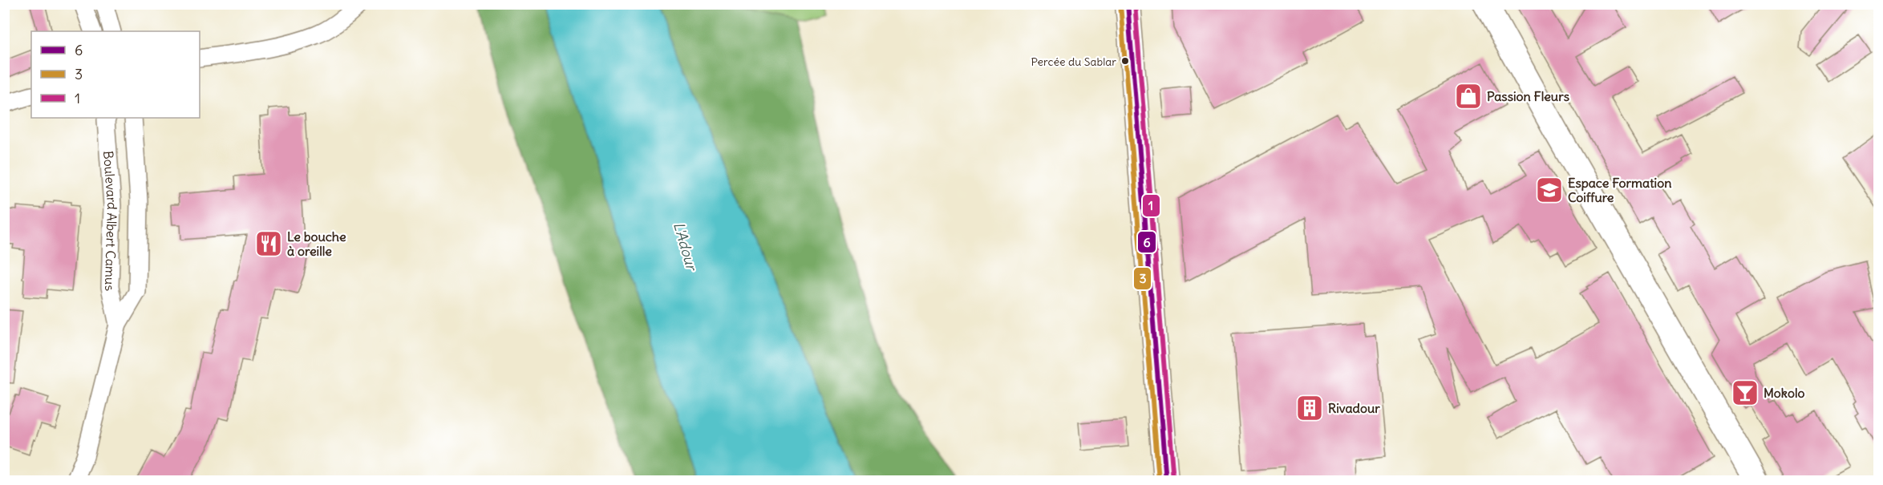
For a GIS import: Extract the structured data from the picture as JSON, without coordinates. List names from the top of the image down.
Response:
{
  "streets": {
    "street": ["Boulevard Albert Camus"]
  },
  "water": ["L'Adour"],
  "places": {
    "other": ["Percée du Sablar"],
    "shop": ["Passion Fleurs"],
    "school or university": ["Espace Formation Coiffure"],
    "restaurant": ["Le bouche à oreille"],
    "bar": ["Mokolo"],
    "building": ["Rivadour"]
  },
  "lines": ["transit line 6", "transit line 1", "transit line 3"],
  "legend": ["6", "3", "1"]
}
